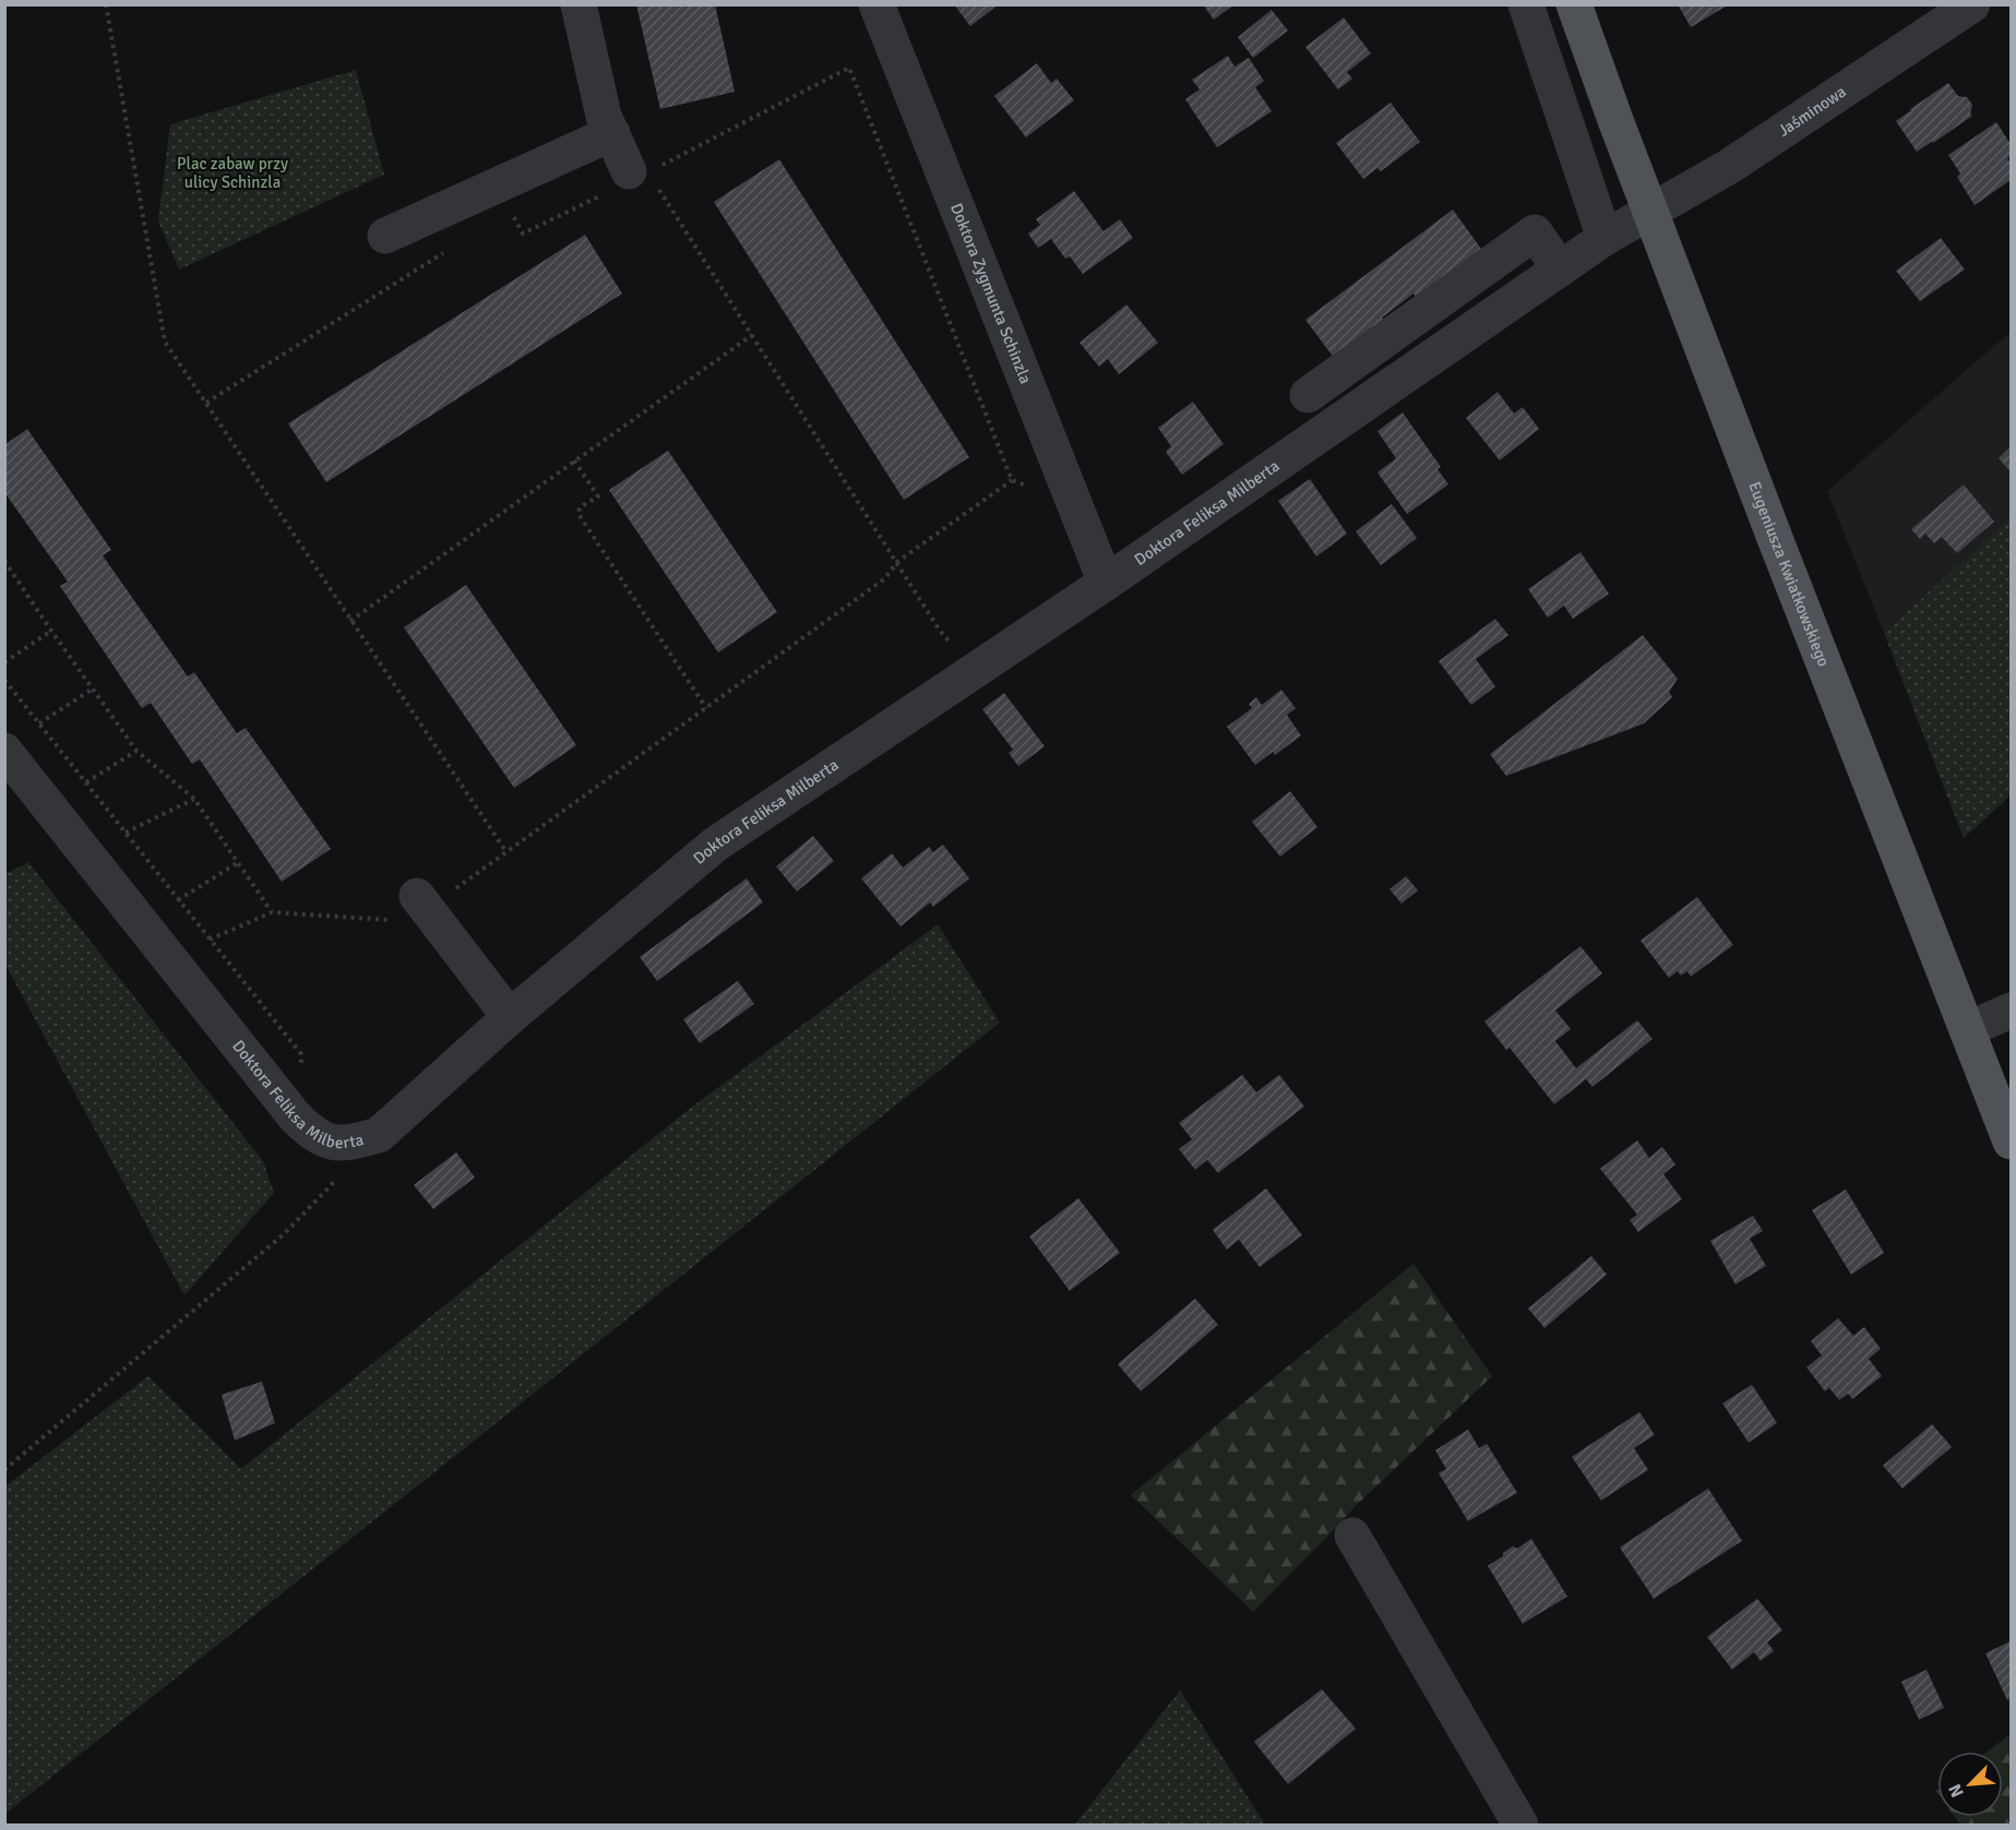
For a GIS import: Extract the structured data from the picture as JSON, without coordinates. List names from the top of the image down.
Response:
{
  "streets": {
    "main road": ["Eugeniusza Kwiatkowskiego"],
    "street": ["Jaśminowa", "Doktora Zygmunta Schinzla", "Doktora Feliksa Milberta"]
  },
  "crossings": [
    ["Jaśminowa", "Doktora Feliksa Milberta"],
    ["Jaśminowa", "Eugeniusza Kwiatkowskiego"],
    ["Doktora Zygmunta Schinzla", "Doktora Feliksa Milberta"],
    ["Doktora Feliksa Milberta", "Eugeniusza Kwiatkowskiego"]
  ],
  "parks": ["Plac zabaw przy ulicy Schinzla"],
  "north": "bottom left"
}
